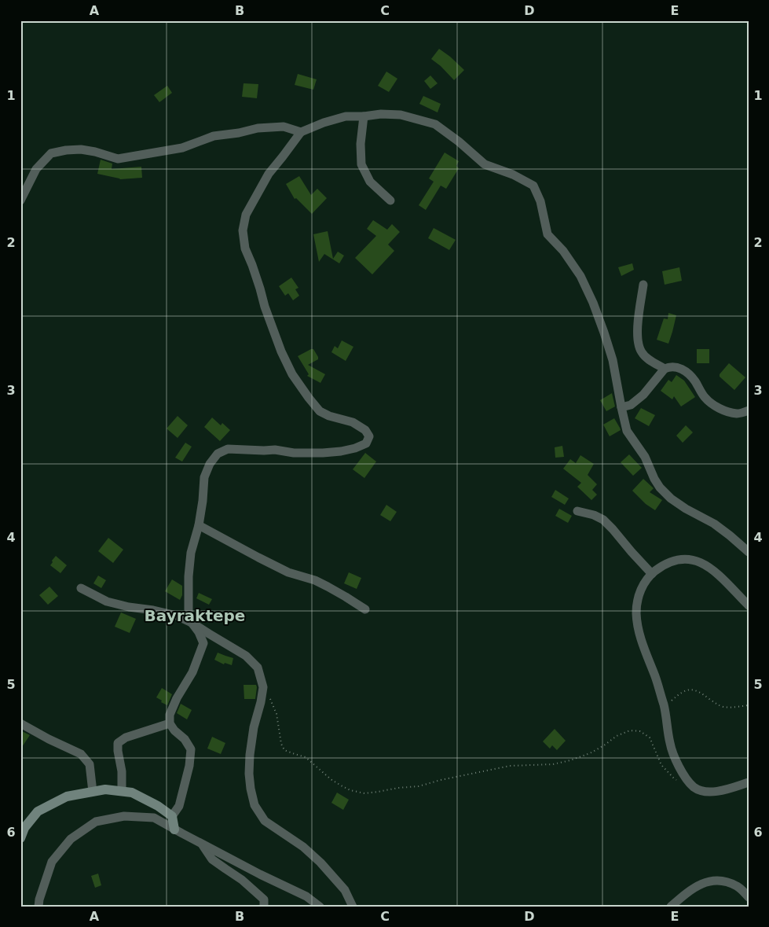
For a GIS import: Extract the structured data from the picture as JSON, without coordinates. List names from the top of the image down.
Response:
{
  "districts": ["Bayraktepe"],
  "grid": {
    "columns": [
      "A",
      "B",
      "C",
      "D",
      "E"
    ],
    "rows": [
      "1",
      "2",
      "3",
      "4",
      "5",
      "6"
    ]
  }
}
